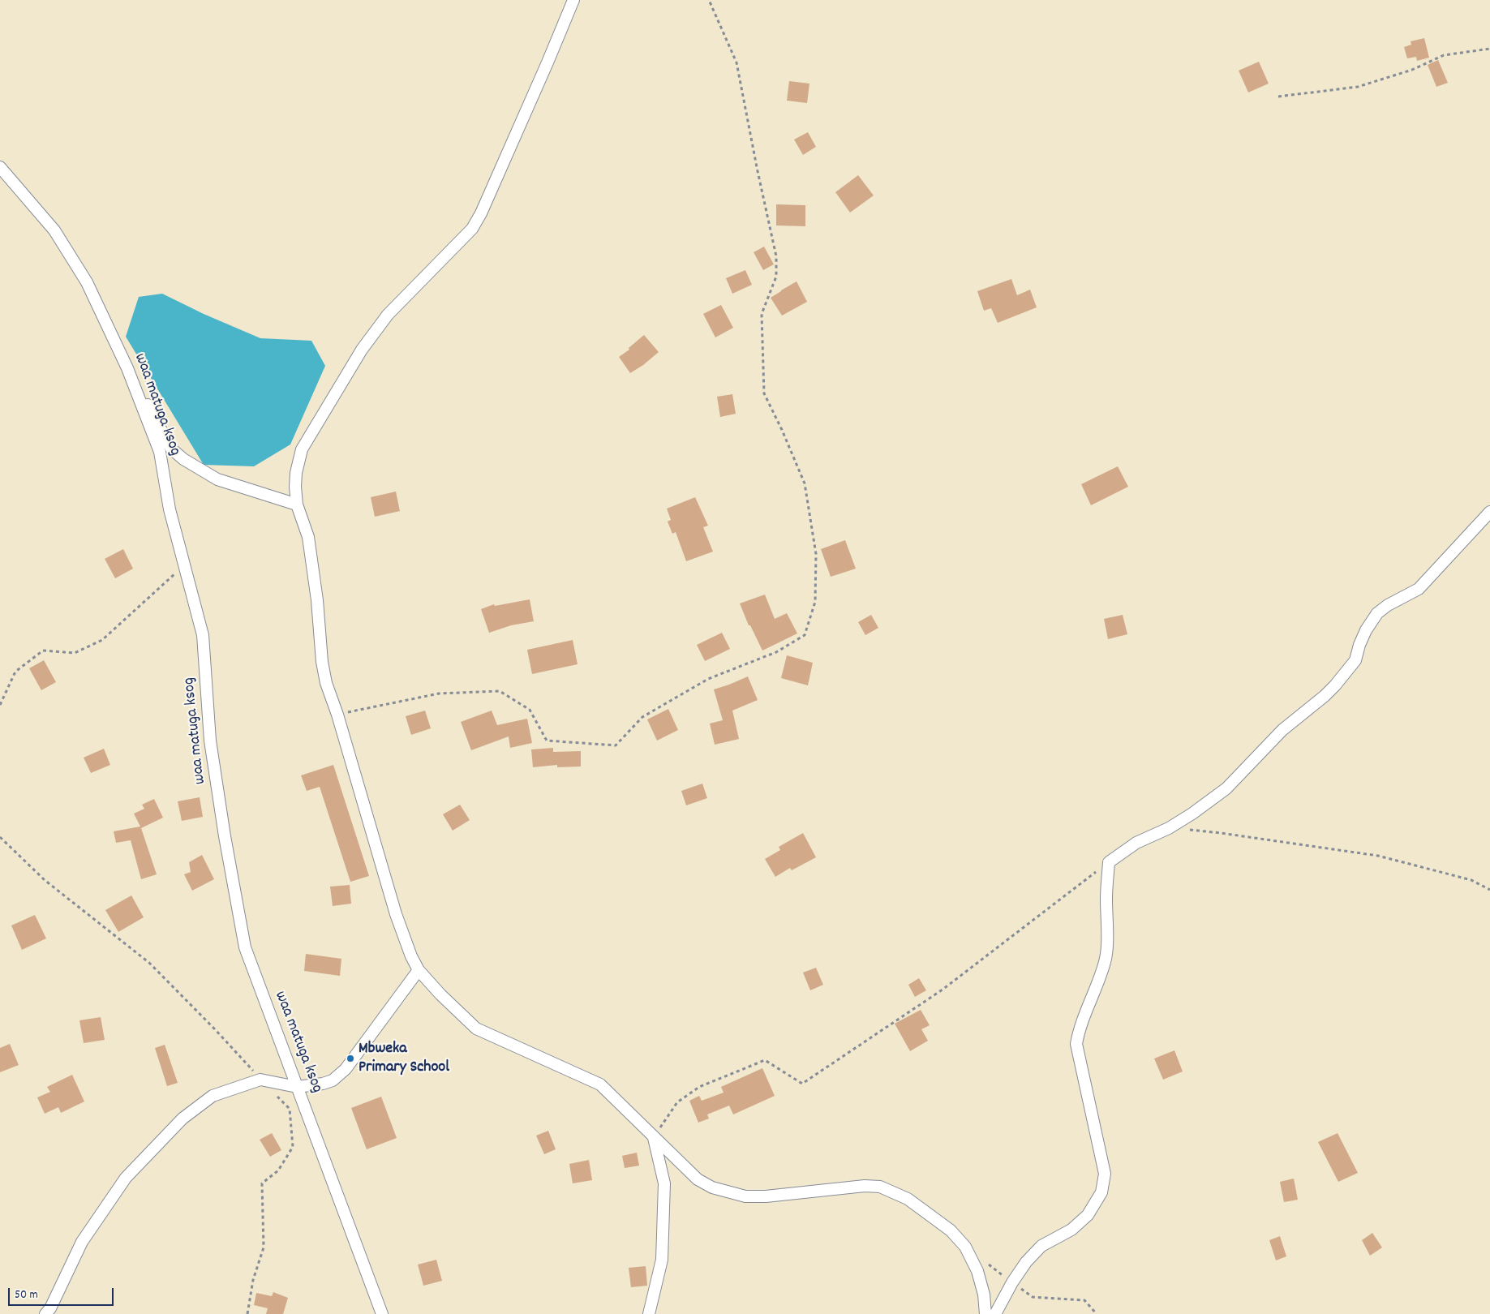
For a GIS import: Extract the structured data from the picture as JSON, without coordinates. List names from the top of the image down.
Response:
{
  "streets": {
    "street": ["waa matuga ksog"]
  },
  "places": ["Mbweka Primary School"],
  "scale_bar": "50 m"
}
